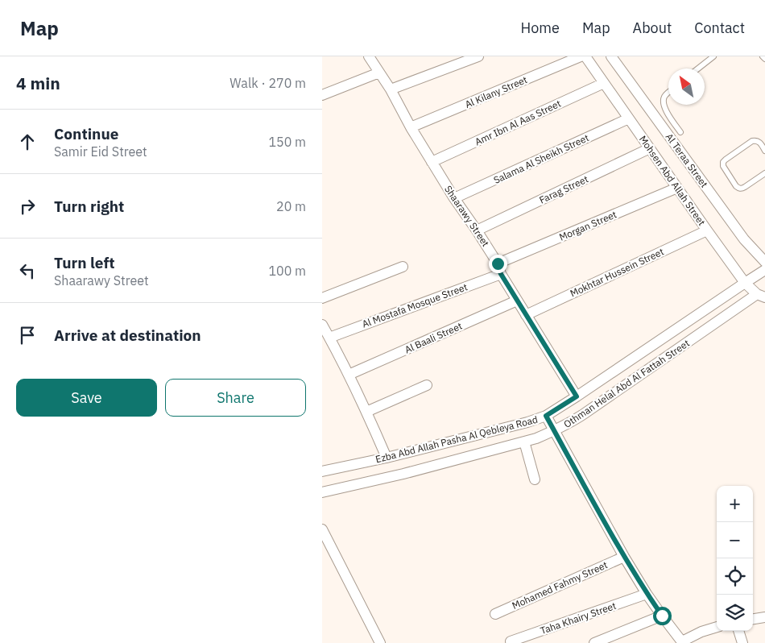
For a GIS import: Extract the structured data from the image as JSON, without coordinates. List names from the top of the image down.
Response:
{
  "streets": {
    "street": [
      "Al Kilany Street",
      "Amr Ibn Al Aas Street",
      "Salama Al Sheikh Street",
      "Al Teraa Street",
      "Mohsen Abd Allah Street",
      "Farag Street",
      "Shaarawy Street",
      "Morgan Street",
      "Mokhtar Hussein Street",
      "Al Mostafa Mosque Street",
      "Al Baali Street",
      "Othman Helal Abd Al Fattah Street",
      "Ezba Abd Allah Pasha Al Qebleya Road",
      "Mohamed Fahmy Street",
      "Taha Khairy Street"
    ]
  },
  "crossings": [
    ["Al Kilany Street", "Shaarawy Street"],
    ["Amr Ibn Al Aas Street", "Mohsen Abd Allah Street"],
    ["Amr Ibn Al Aas Street", "Shaarawy Street"],
    ["Salama Al Sheikh Street", "Mohsen Abd Allah Street"],
    ["Salama Al Sheikh Street", "Shaarawy Street"],
    ["Mohsen Abd Allah Street", "Farag Street"],
    ["Mohsen Abd Allah Street", "Morgan Street"],
    ["Mohsen Abd Allah Street", "Mokhtar Hussein Street"],
    ["Mohsen Abd Allah Street", "Othman Helal Abd Al Fattah Street"],
    ["Mohsen Abd Allah Street", "Ezba Abd Allah Pasha Al Qebleya Road"],
    ["Farag Street", "Shaarawy Street"],
    ["Shaarawy Street", "Morgan Street"],
    ["Shaarawy Street", "Mokhtar Hussein Street"],
    ["Shaarawy Street", "Al Mostafa Mosque Street"],
    ["Shaarawy Street", "Al Baali Street"],
    ["Shaarawy Street", "Ezba Abd Allah Pasha Al Qebleya Road"]
  ],
  "north": "top left",
  "page": {
    "header": "Map",
    "nav": [
      "Home",
      "Map",
      "About",
      "Contact"
    ],
    "heading": ["4 min", "Walk · 270 m"],
    "list": [
      ["Continue", "Samir Eid Street", "150 m"],
      ["Turn right", "20 m"],
      ["Turn left", "Shaarawy Street", "100 m"],
      "Arrive at destination"
    ],
    "buttons": ["Save", "Share"],
    "map_buttons": ["+", "−"]
  }
}
